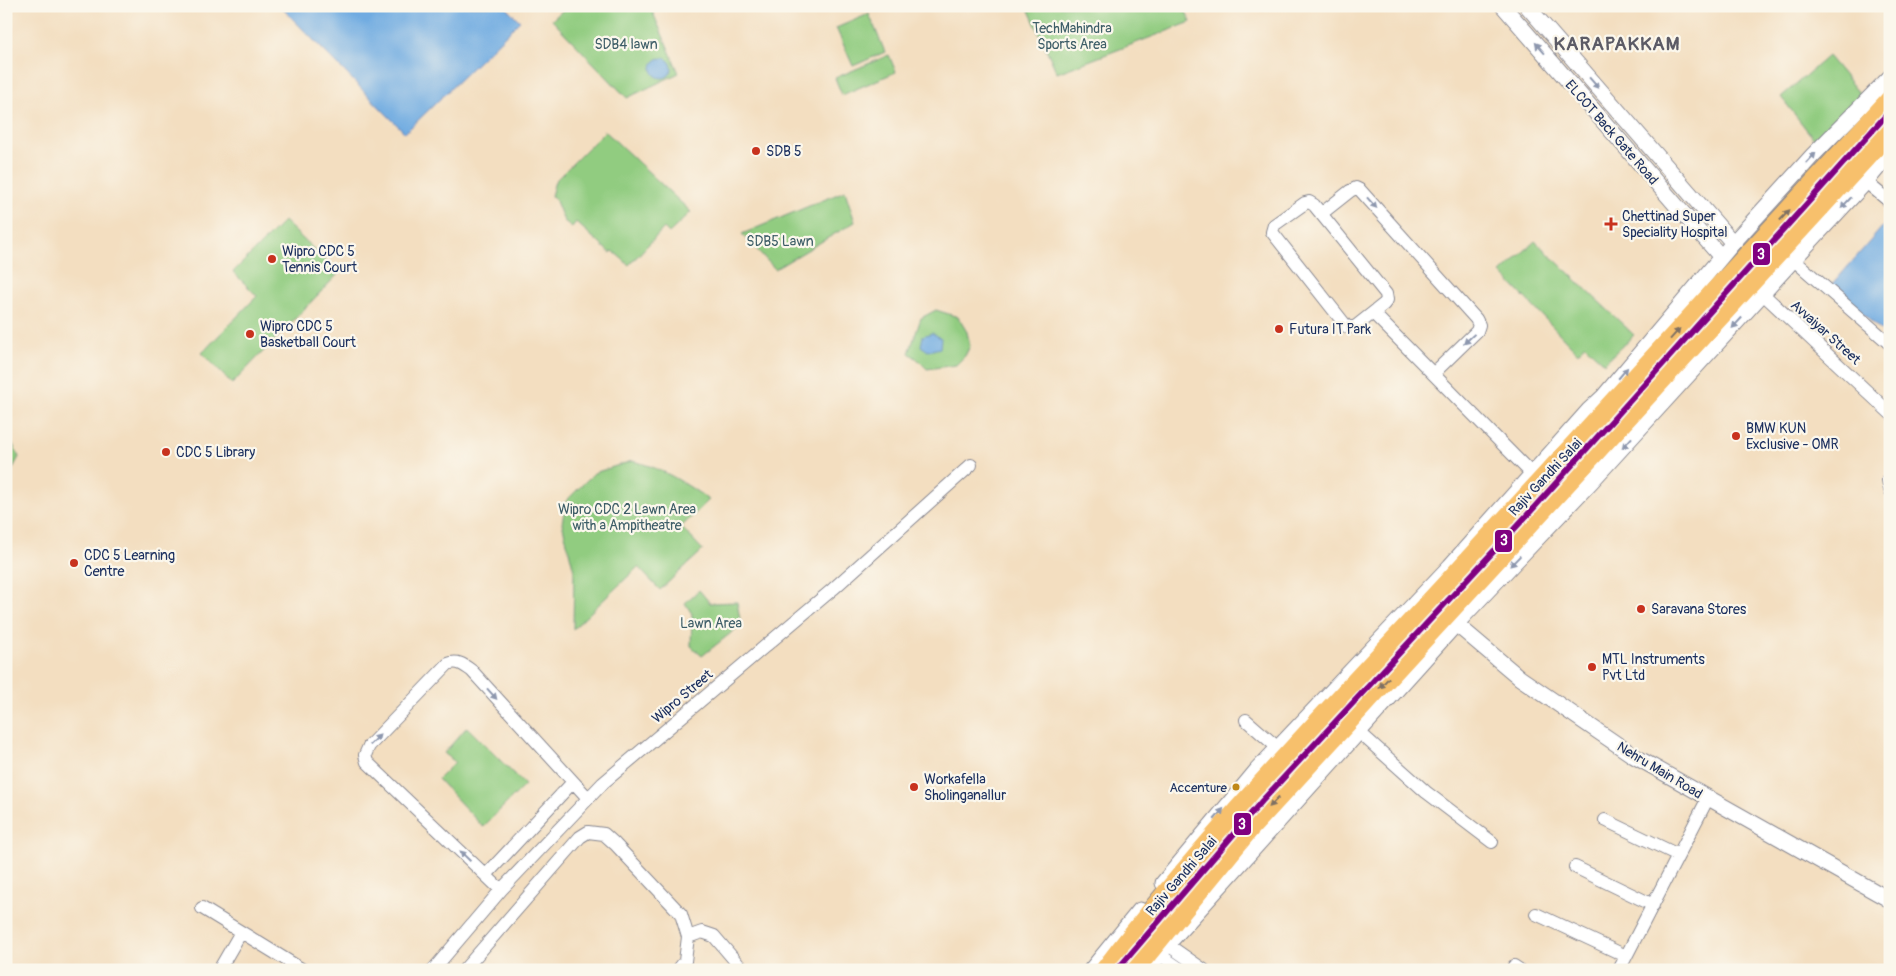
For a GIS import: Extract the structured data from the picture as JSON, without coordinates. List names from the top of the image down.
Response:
{
  "streets": {
    "main road": ["Rajiv Gandhi Salai"],
    "street": [
      "ELCOT Back Gate Road",
      "Avvaiyar Street",
      "Wipro Street",
      "Nehru Main Road"
    ]
  },
  "crossings": [
    ["Rajiv Gandhi Salai", "Nehru Main Road"]
  ],
  "districts": ["KARAPAKKAM"],
  "parks": [
    "TechMahindra Sports Area",
    "SDB4 lawn",
    "SDB5 Lawn",
    "Wipro CDC 2 Lawn Area with a Ampitheatre",
    "Lawn Area"
  ],
  "places": {
    "other": [
      "SDB 5",
      "Wipro CDC 5 Tennis Court",
      "Futura IT Park",
      "Wipro CDC 5 Basketball Court",
      "BMW KUN Exclusive - OMR",
      "CDC 5 Library",
      "CDC 5 Learning Centre",
      "Saravana Stores",
      "MTL Instruments Pvt Ltd",
      "Workafella Sholinganallur",
      "Accenture"
    ],
    "health": ["Chettinad Super Speciality Hospital"]
  },
  "lines": ["transit line 3"]
}
